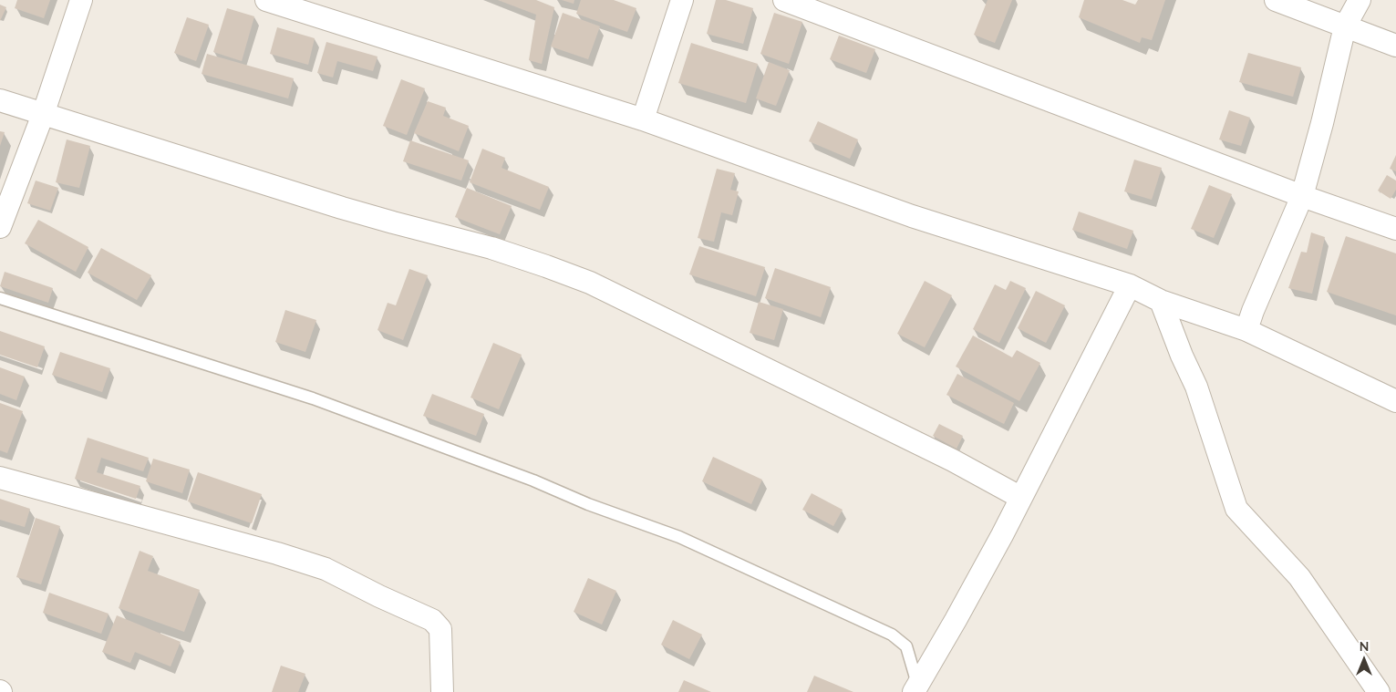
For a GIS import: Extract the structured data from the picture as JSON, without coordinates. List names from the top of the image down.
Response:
{
  "north": "top"
}
